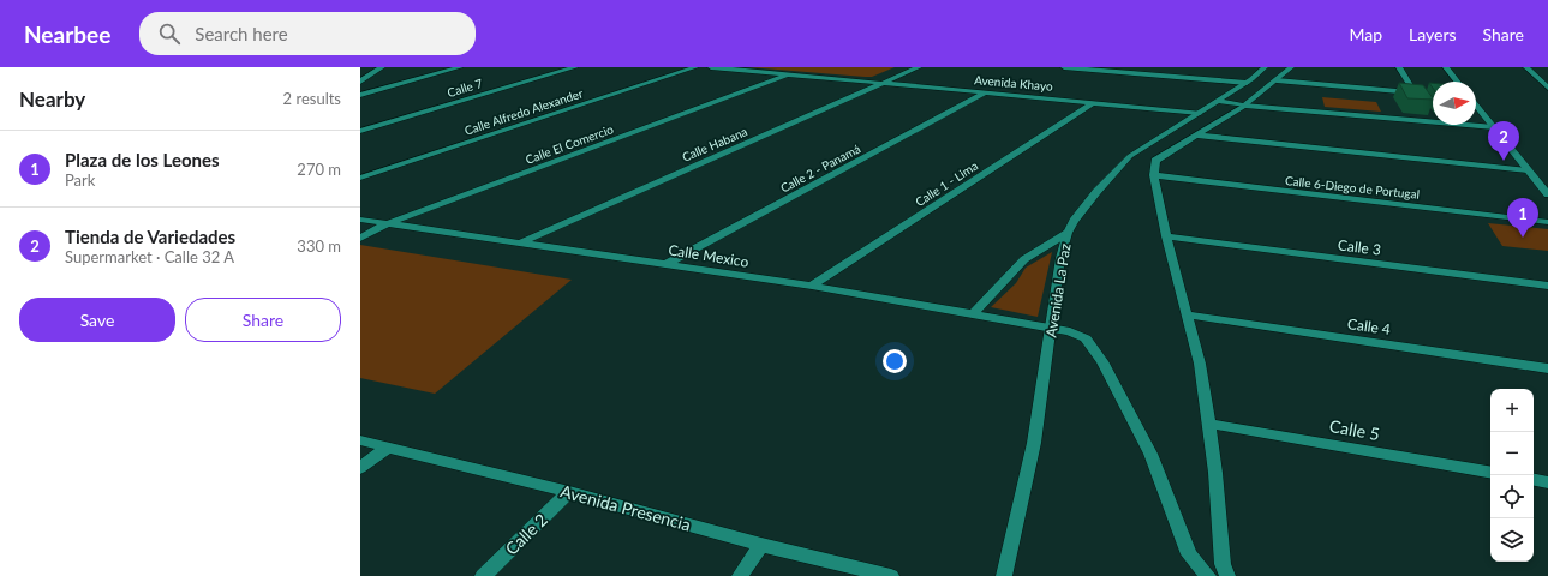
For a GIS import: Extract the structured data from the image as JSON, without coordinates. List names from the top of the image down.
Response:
{
  "streets": {
    "street": [
      "Avenida Khayo",
      "Calle 7",
      "Calle Alfredo Alexander",
      "Calle El Comercio",
      "Calle Habana",
      "Calle 2 - Panamá",
      "Calle 1 - Lima",
      "Calle 6-Diego de Portugal",
      "Calle 3",
      "Calle Mexico",
      "Avenida La Paz",
      "Calle 4",
      "Calle 5",
      "Avenida Presencia",
      "Calle 2"
    ]
  },
  "crossings": [
    ["Avenida Khayo", "Calle El Comercio"],
    ["Avenida Khayo", "Calle Habana"],
    ["Avenida Khayo", "Calle 2 - Panamá"],
    ["Avenida Khayo", "Calle 1 - Lima"],
    ["Avenida Khayo", "Avenida La Paz"],
    ["Calle El Comercio", "Calle Mexico"],
    ["Calle Habana", "Calle Mexico"],
    ["Calle 2 - Panamá", "Calle Mexico"],
    ["Calle 1 - Lima", "Calle Mexico"],
    ["Calle Mexico", "Avenida La Paz"],
    ["Avenida Presencia", "Calle 2"]
  ],
  "north": "right",
  "page": {
    "header": "Nearbee",
    "search": "Search here",
    "nav": ["Map", "Layers", "Share"],
    "heading": ["Nearby", "2 results"],
    "pins": ["2", "1"],
    "list": [
      {
        "mark": "1",
        "name": "Plaza de los Leones",
        "note": "Park",
        "value": "270 m"
      },
      {
        "mark": "2",
        "name": "Tienda de Variedades",
        "note": "Supermarket · Calle 32 A",
        "value": "330 m"
      }
    ],
    "buttons": ["Save", "Share"],
    "map_buttons": ["+", "−"]
  }
}
